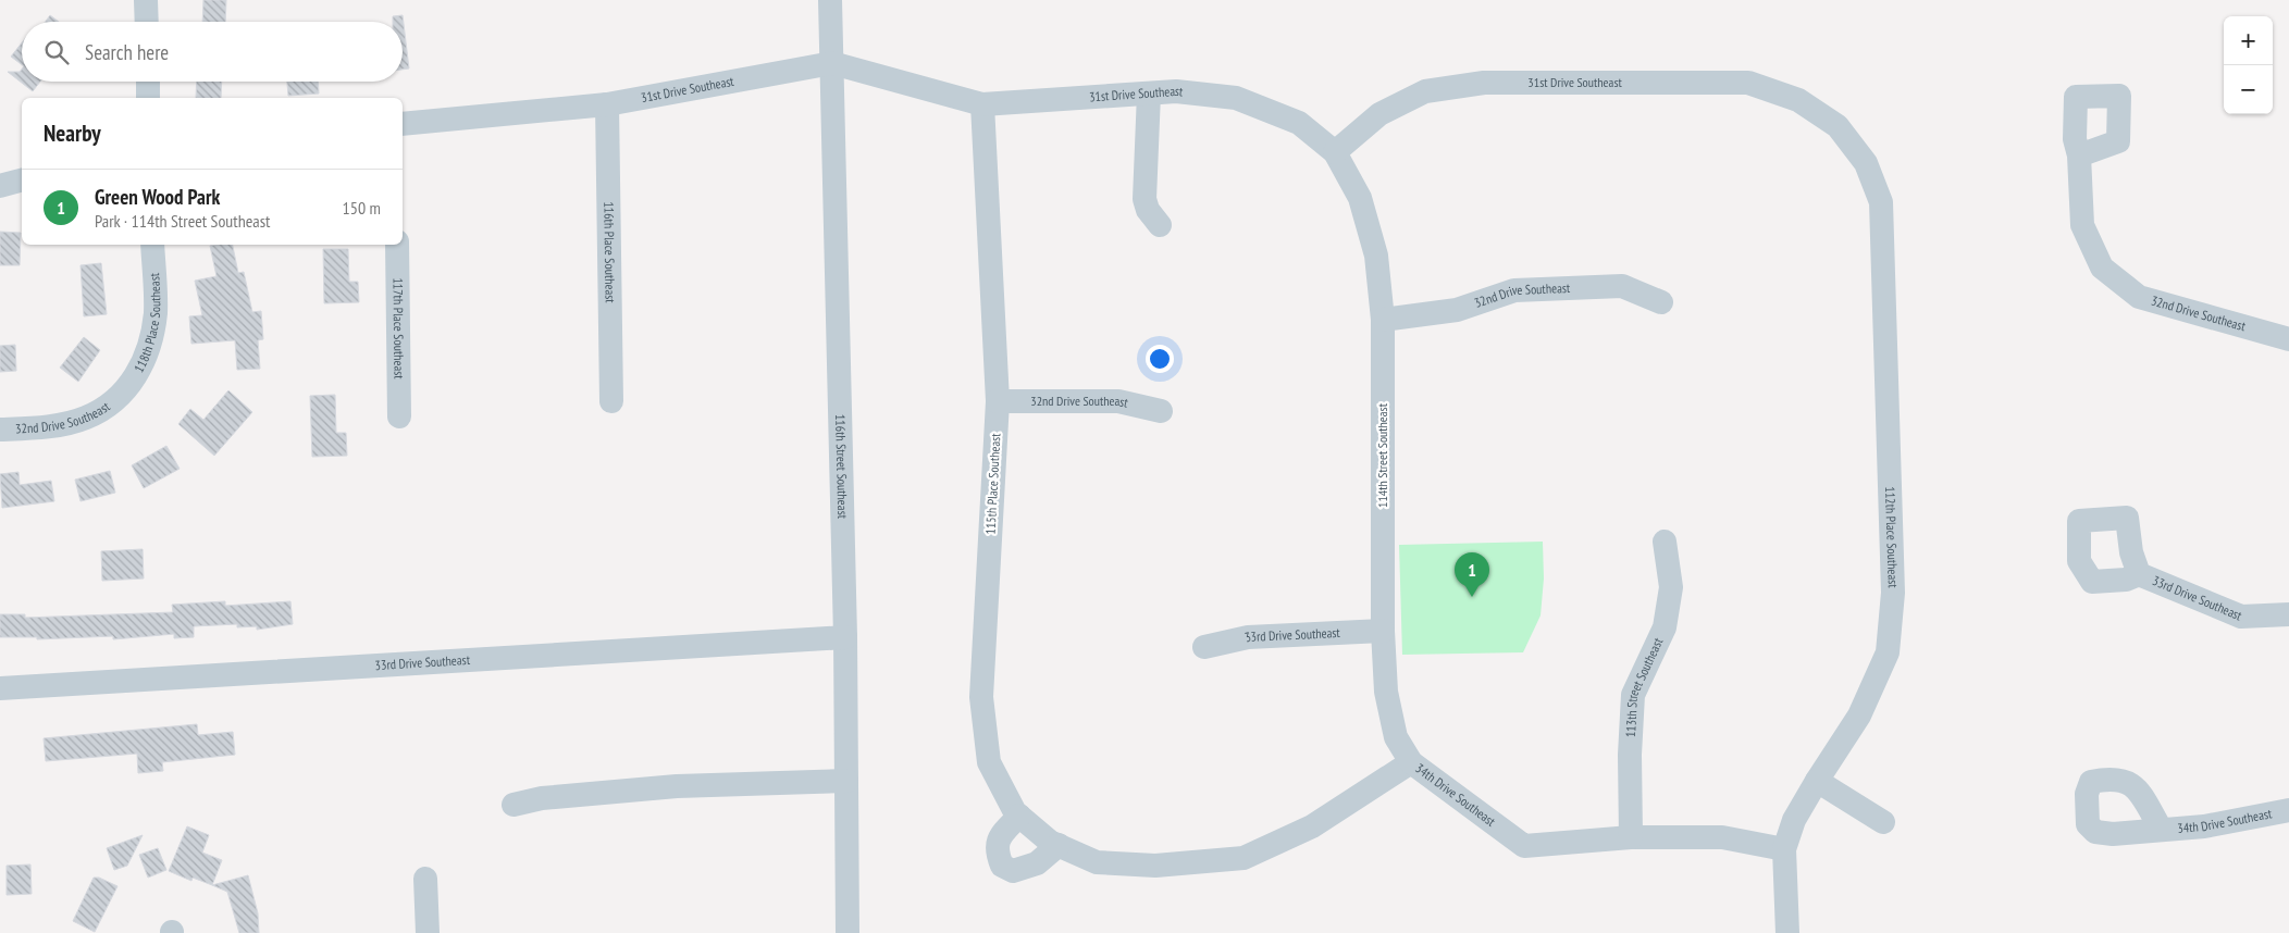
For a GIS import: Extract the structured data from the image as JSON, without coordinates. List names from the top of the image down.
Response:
{
  "streets": {
    "street": [
      "31st Drive Southeast",
      "116th Place Southeast",
      "32nd Drive Southeast",
      "118th Place Southeast",
      "117th Place Southeast",
      "114th Street Southeast",
      "116th Street Southeast",
      "115th Place Southeast",
      "112th Place Southeast",
      "33rd Drive Southeast",
      "113th Street Southeast",
      "34th Drive Southeast"
    ]
  },
  "crossings": [
    ["31st Drive Southeast", "116th Place Southeast"],
    ["31st Drive Southeast", "114th Street Southeast"],
    ["31st Drive Southeast", "116th Street Southeast"],
    ["31st Drive Southeast", "115th Place Southeast"],
    ["31st Drive Southeast", "112th Place Southeast"],
    ["32nd Drive Southeast", "118th Place Southeast"],
    ["32nd Drive Southeast", "114th Street Southeast"],
    ["32nd Drive Southeast", "115th Place Southeast"],
    ["114th Street Southeast", "33rd Drive Southeast"],
    ["114th Street Southeast", "34th Drive Southeast"],
    ["116th Street Southeast", "33rd Drive Southeast"],
    ["115th Place Southeast", "34th Drive Southeast"],
    ["112th Place Southeast", "34th Drive Southeast"],
    ["113th Street Southeast", "34th Drive Southeast"]
  ],
  "page": {
    "map_buttons": ["+", "−"],
    "search": "Search here",
    "heading": "Nearby",
    "list": [
      {
        "mark": "1",
        "name": "Green Wood Park",
        "note": "Park · 114th Street Southeast",
        "value": "150 m"
      }
    ],
    "pins": "1"
  }
}
